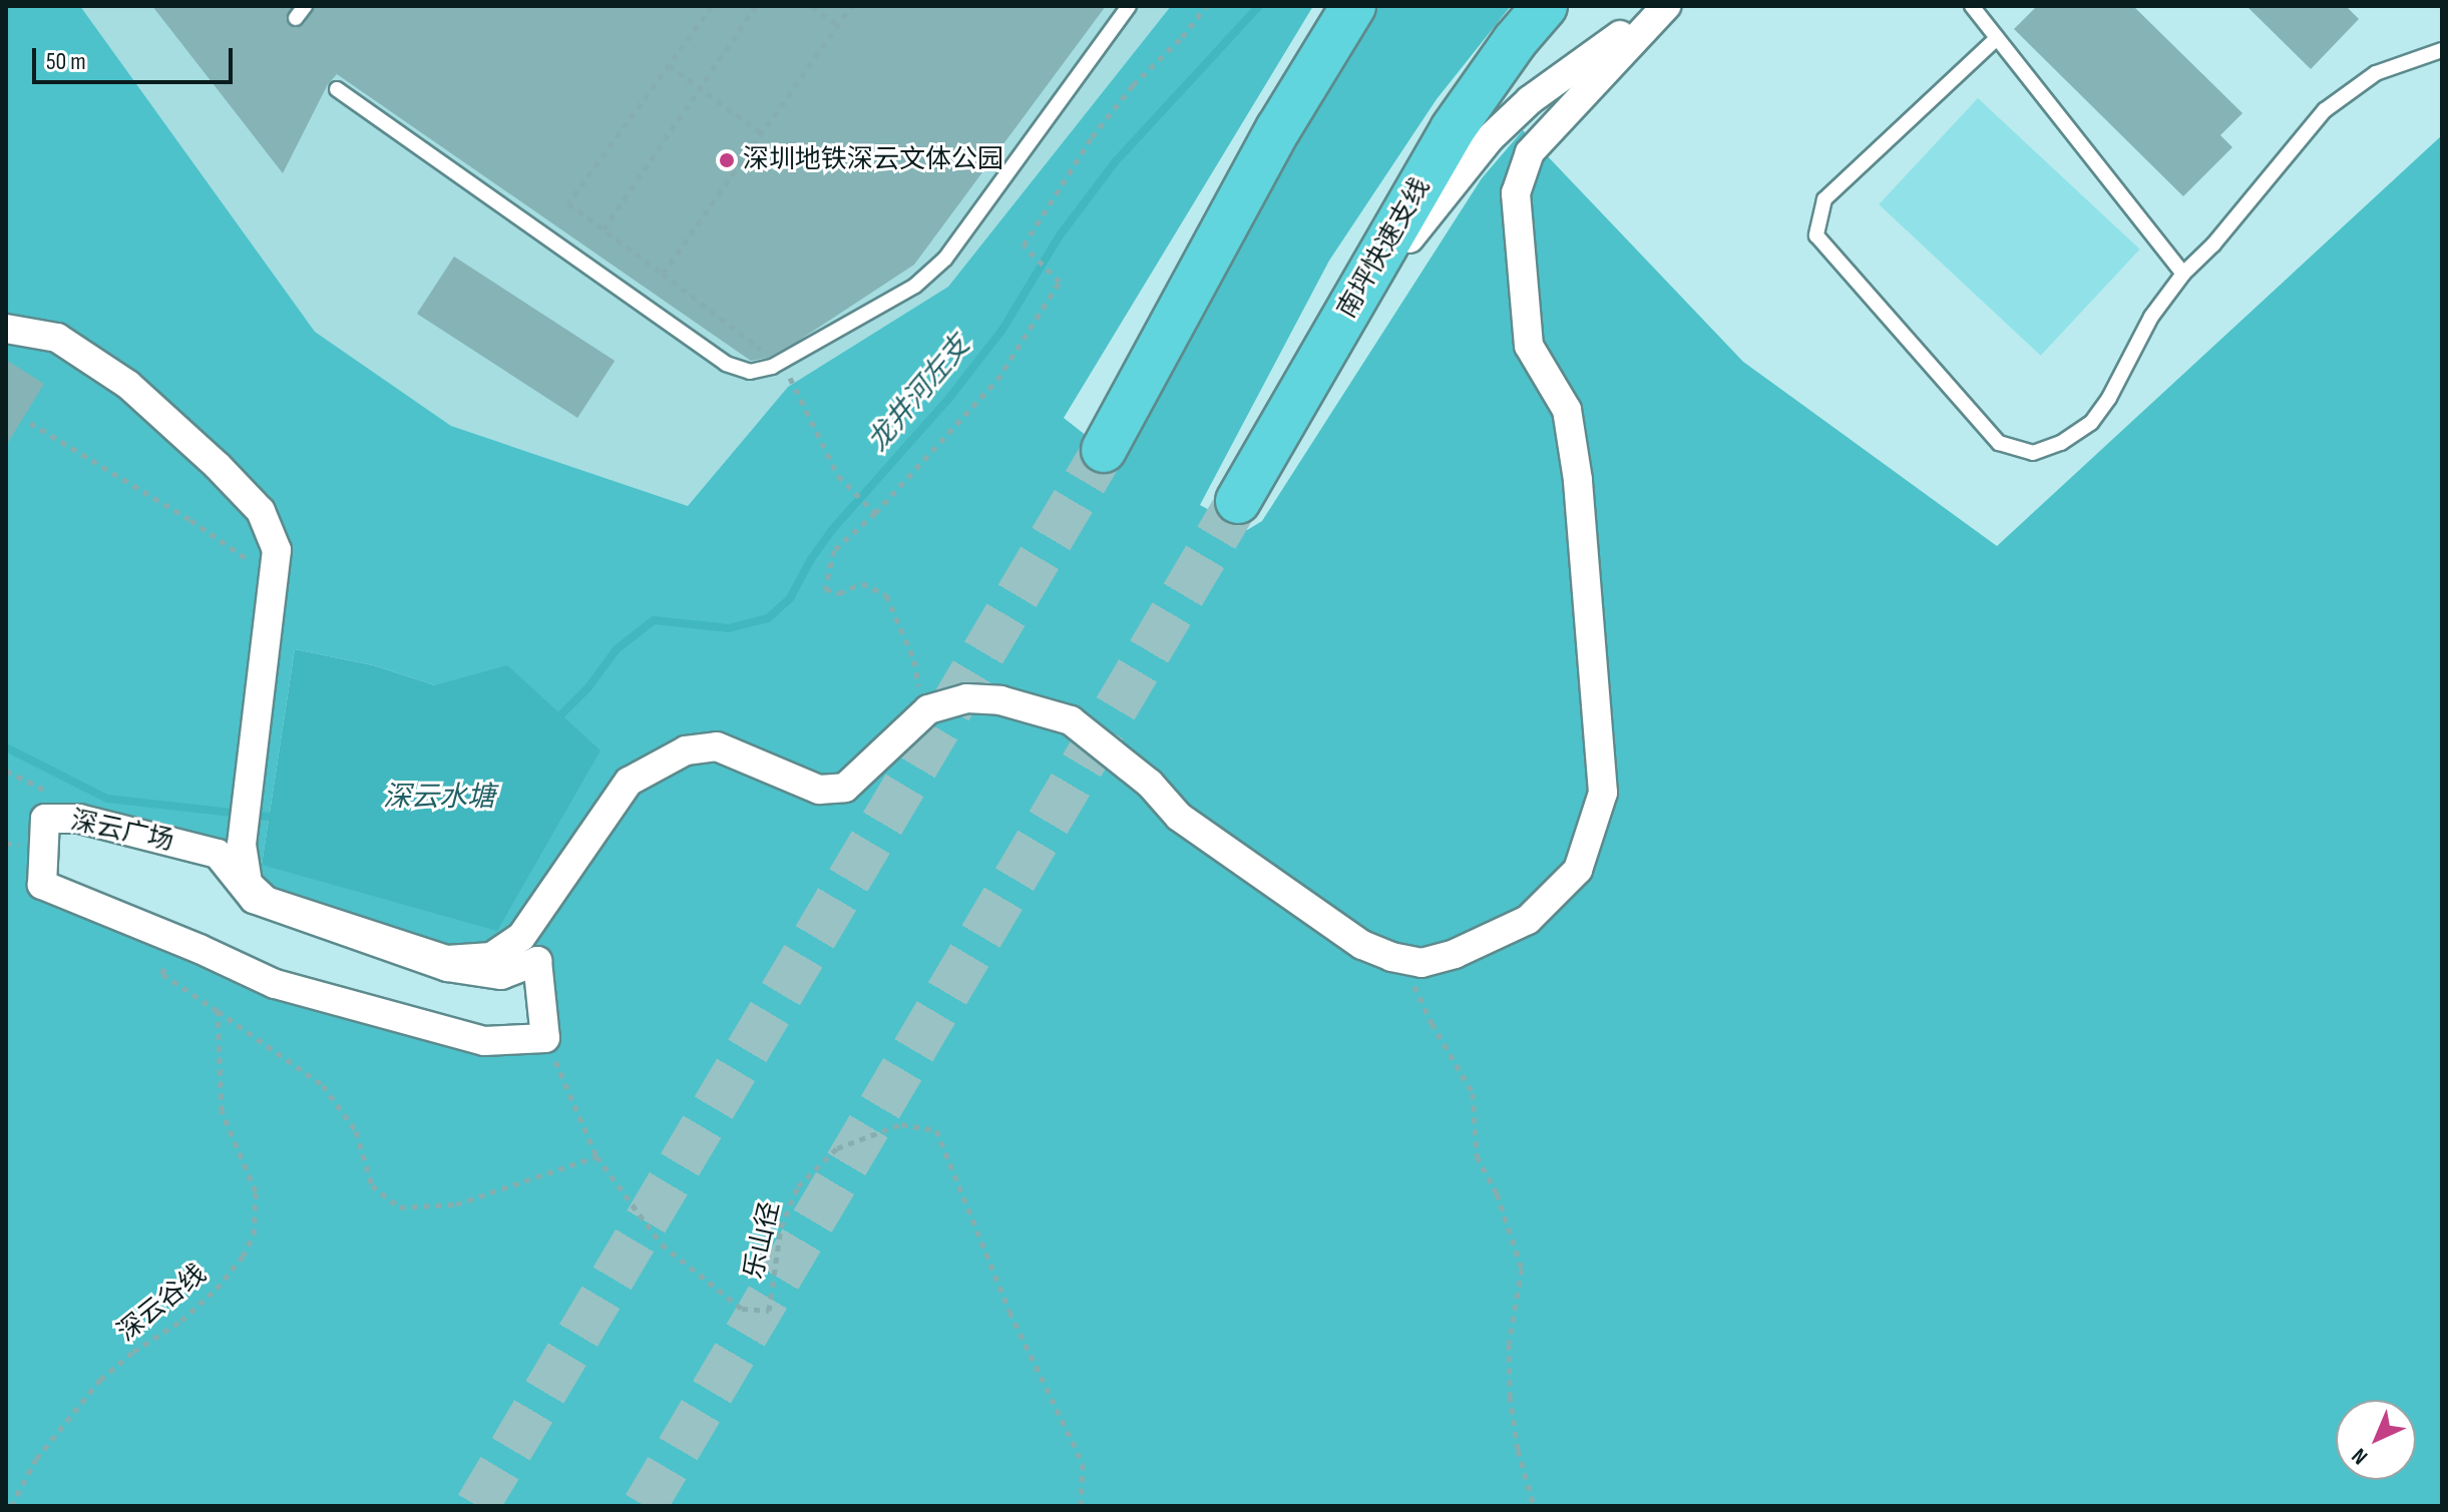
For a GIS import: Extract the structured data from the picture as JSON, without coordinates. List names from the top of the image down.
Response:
{
  "streets": {
    "highway": ["南坪快速支线"],
    "street": ["深云广场"],
    "path": ["乐山径", "深云谷线"]
  },
  "crossings": [
    ["深云广场", "乐山径"]
  ],
  "water": ["龙井河左支", "深云水塘"],
  "places": ["深圳地铁深云文体公园"],
  "scale_bar": "50 m",
  "north": "bottom left"
}
